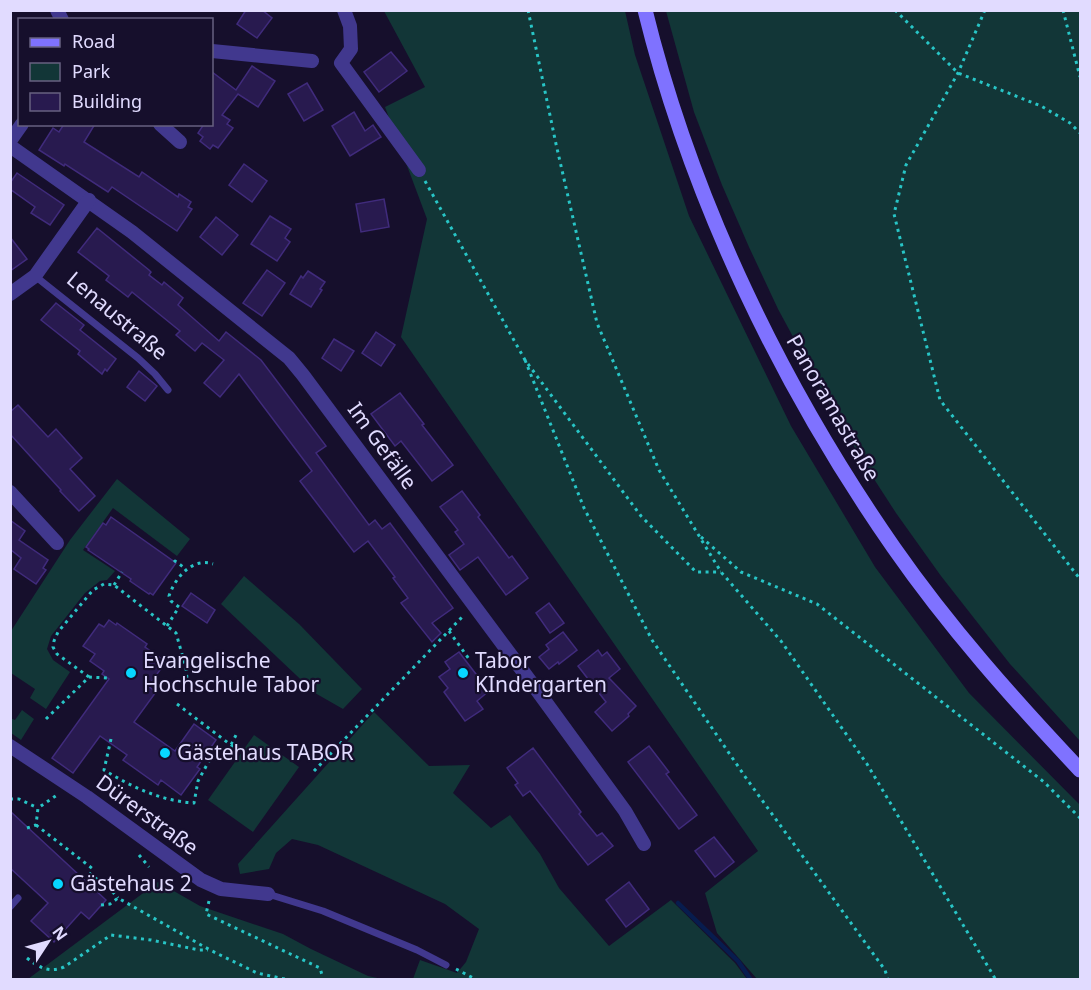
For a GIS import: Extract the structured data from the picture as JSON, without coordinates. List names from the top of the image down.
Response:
{
  "streets": {
    "main road": ["Panoramastraße"],
    "street": ["Lenaustraße", "Im Gefälle", "Dürerstraße"]
  },
  "crossings": [
    ["Lenaustraße", "Im Gefälle"]
  ],
  "places": [
    "Evangelische Hochschule Tabor",
    "Tabor KIndergarten",
    "Gästehaus TABOR",
    "Gästehaus 2"
  ],
  "legend": ["Road", "Park", "Building"],
  "north": "top right"
}
